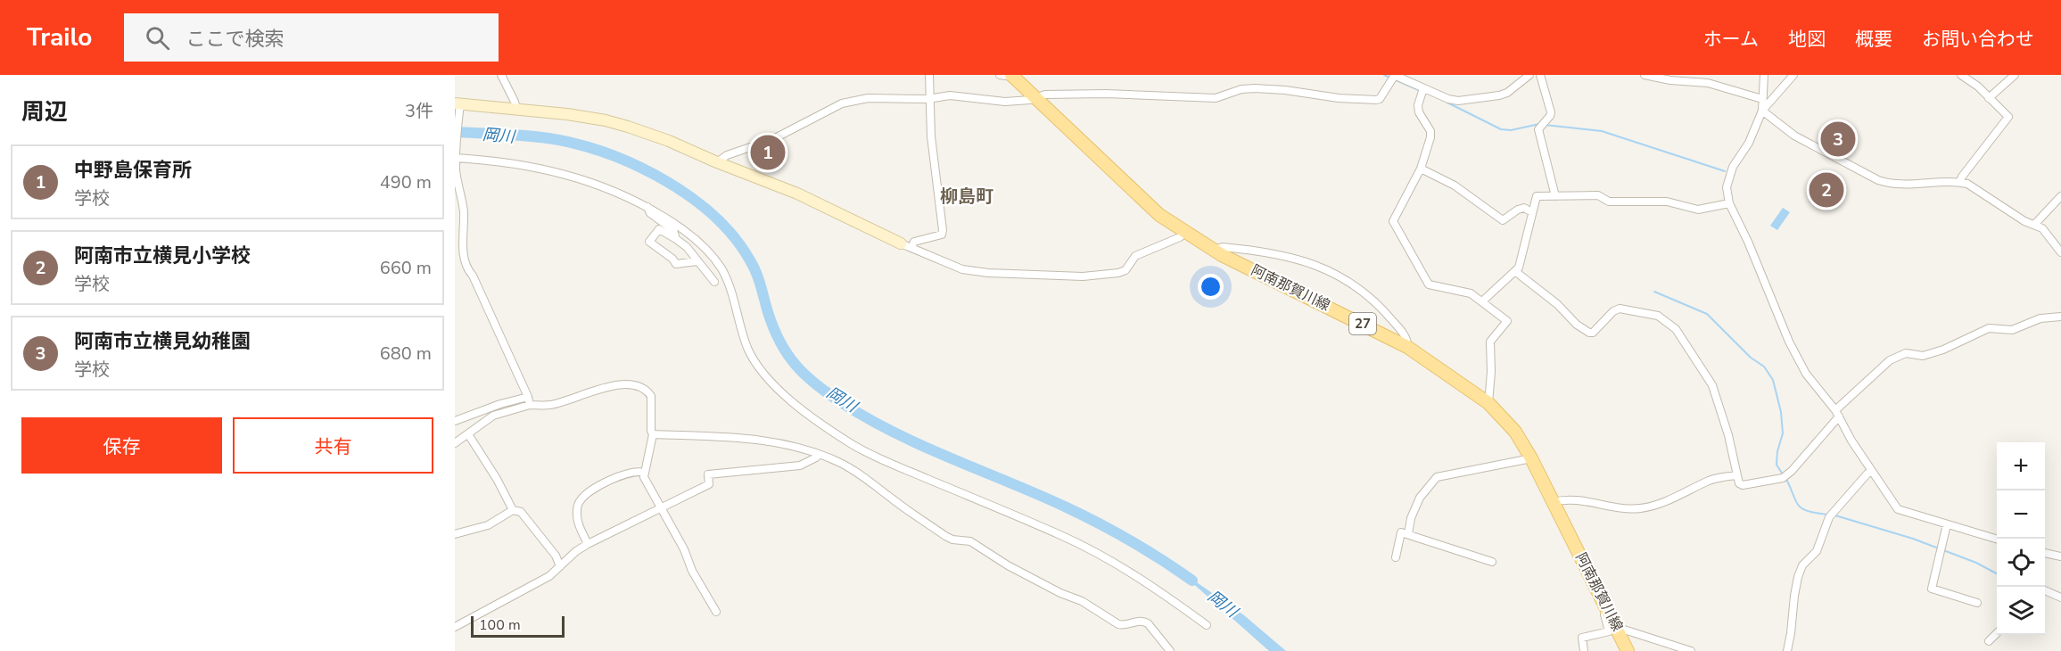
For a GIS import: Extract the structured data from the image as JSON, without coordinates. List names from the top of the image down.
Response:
{
  "streets": {
    "main road": ["阿南那賀川線", "27"]
  },
  "districts": ["柳島町"],
  "water": ["岡川"],
  "scale_bar": "100 m",
  "page": {
    "header": "Trailo",
    "search": "ここで検索",
    "nav": [
      "ホーム",
      "地図",
      "概要",
      "お問い合わせ"
    ],
    "heading": ["周辺", "3件"],
    "pins": ["3", "1", "2"],
    "list": [
      {
        "mark": "1",
        "name": "中野島保育所",
        "note": "学校",
        "value": "490 m"
      },
      {
        "mark": "2",
        "name": "阿南市立横見小学校",
        "note": "学校",
        "value": "660 m"
      },
      {
        "mark": "3",
        "name": "阿南市立横見幼稚園",
        "note": "学校",
        "value": "680 m"
      }
    ],
    "buttons": ["保存", "共有"],
    "map_buttons": ["+", "−"],
    "scale": "100 m"
  }
}
